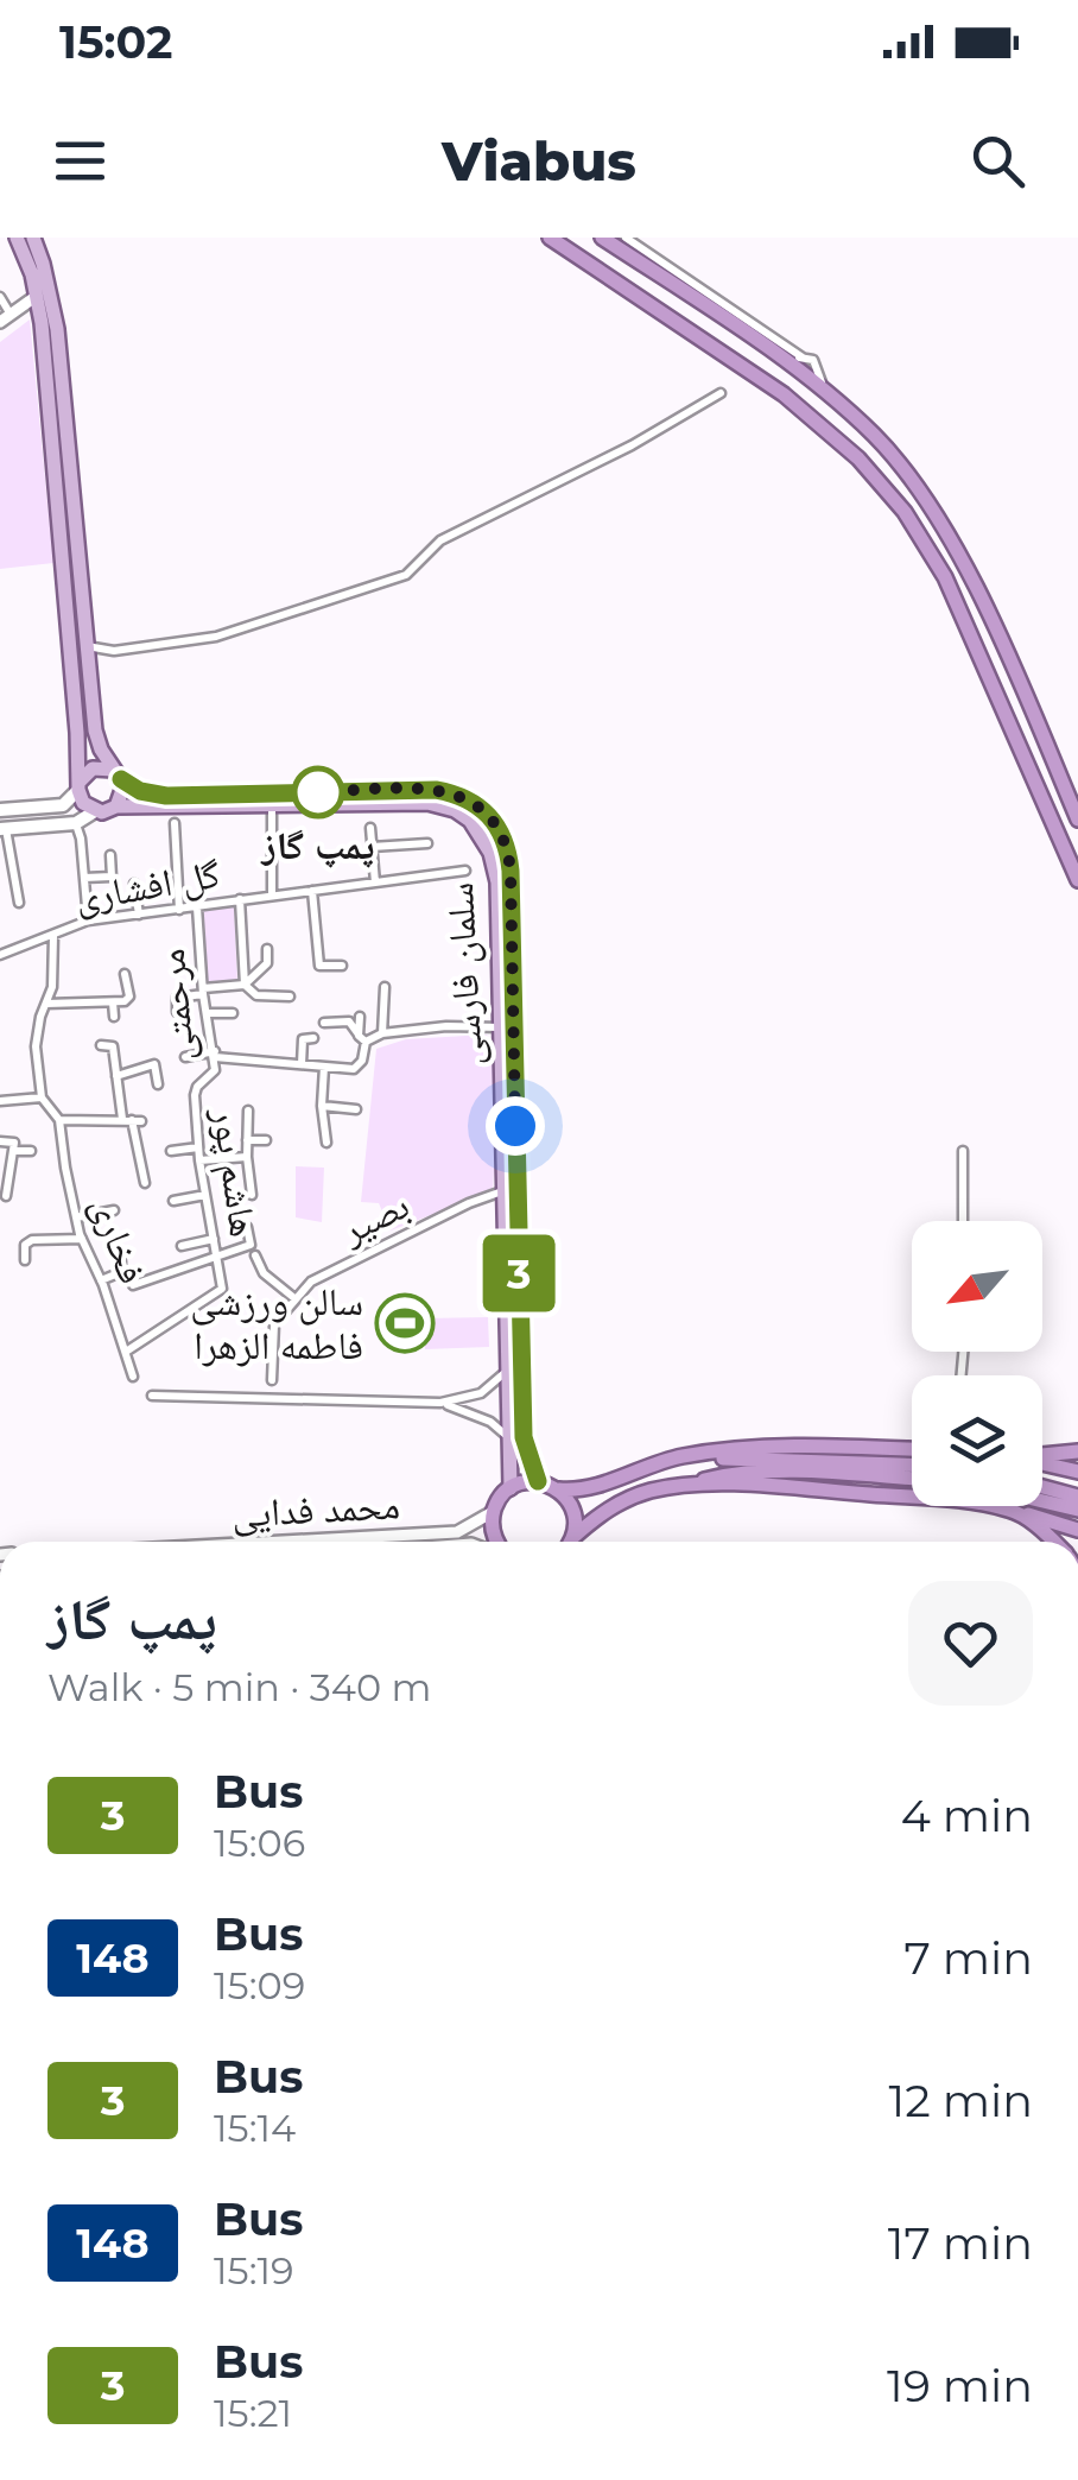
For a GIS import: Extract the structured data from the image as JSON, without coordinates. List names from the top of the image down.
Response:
{
  "streets": {
    "main road": ["سلمان فارسی"],
    "street": [
      "گل افشاری",
      "مرحمتی",
      "هاشم پور",
      "بصیر",
      "فخاری",
      "محمد فدایی"
    ]
  },
  "crossings": [
    ["گل افشاری", "مرحمتی"],
    ["سلمان فارسی", "بصیر"],
    ["مرحمتی", "هاشم پور"],
    ["هاشم پور", "فخاری"]
  ],
  "places": {
    "other": ["پمپ گاز"],
    "sports": ["سالن ورزشی فاطمه الزهرا"]
  },
  "lines": ["bus line 3"],
  "north": "bottom left",
  "page": {
    "status": "15:02",
    "header": "Viabus",
    "on_map": "3",
    "heading": ["پمپ گاز", "Walk · 5 min · 340 m"],
    "list": [
      {
        "mark": "3",
        "name": "Bus",
        "note": "15:06",
        "value": "4 min"
      },
      {
        "mark": "148",
        "name": "Bus",
        "note": "15:09",
        "value": "7 min"
      },
      {
        "mark": "3",
        "name": "Bus",
        "note": "15:14",
        "value": "12 min"
      },
      {
        "mark": "148",
        "name": "Bus",
        "note": "15:19",
        "value": "17 min"
      },
      {
        "mark": "3",
        "name": "Bus",
        "note": "15:21",
        "value": "19 min"
      }
    ]
  }
}
